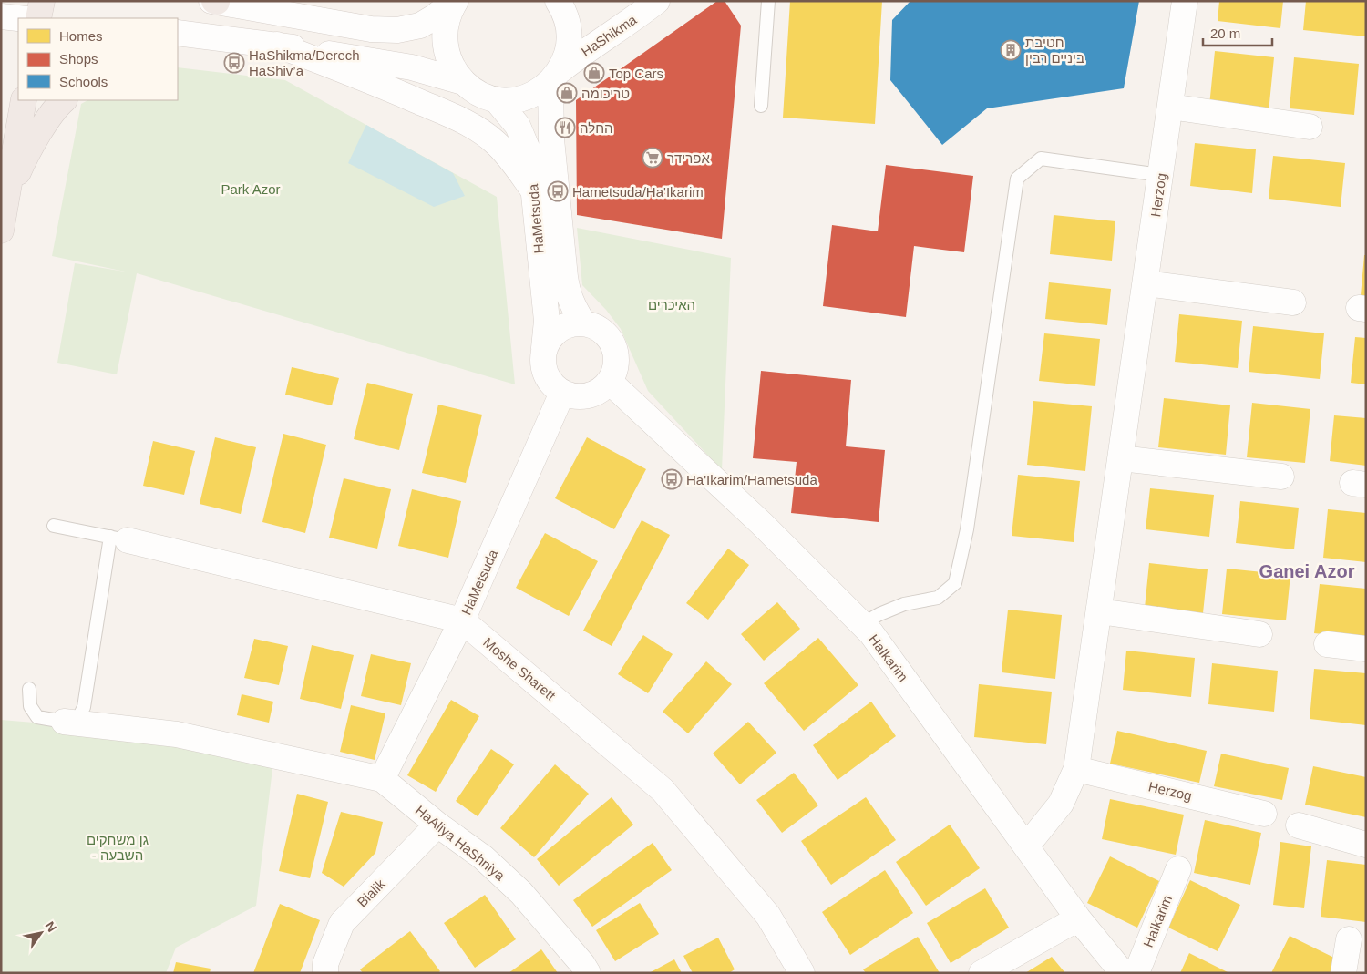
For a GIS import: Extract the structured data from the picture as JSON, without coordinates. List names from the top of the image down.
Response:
{
  "streets": {
    "street": [
      "HaShikma",
      "Herzog",
      "HaMetsuda",
      "HaIkarim",
      "Moshe Sharett",
      "HaAliya HaShniya",
      "Bialik"
    ]
  },
  "crossings": [
    ["HaShikma", "HaMetsuda"],
    ["Herzog", "HaIkarim"],
    ["HaMetsuda", "HaIkarim"],
    ["HaMetsuda", "Moshe Sharett"],
    ["HaMetsuda", "HaAliya HaShniya"],
    ["HaAliya HaShniya", "Bialik"]
  ],
  "districts": ["Ganei Azor"],
  "parks": ["Park Azor", "האיכרים", "גן משחקים - השבעה"],
  "places": {
    "building": ["חטיבת ביניים רבין"],
    "bus stop": ["HaShikma/Derech HaShiv’a", "Hametsuda/Ha'Ikarim", "Ha'Ikarim/Hametsuda"],
    "shop": ["Top Cars", "טריכומה"],
    "restaurant": ["החלה"],
    "supermarket": ["אפרידר"]
  },
  "legend": ["Homes", "Shops", "Schools"],
  "scale_bar": "20 m",
  "north": "top right"
}
